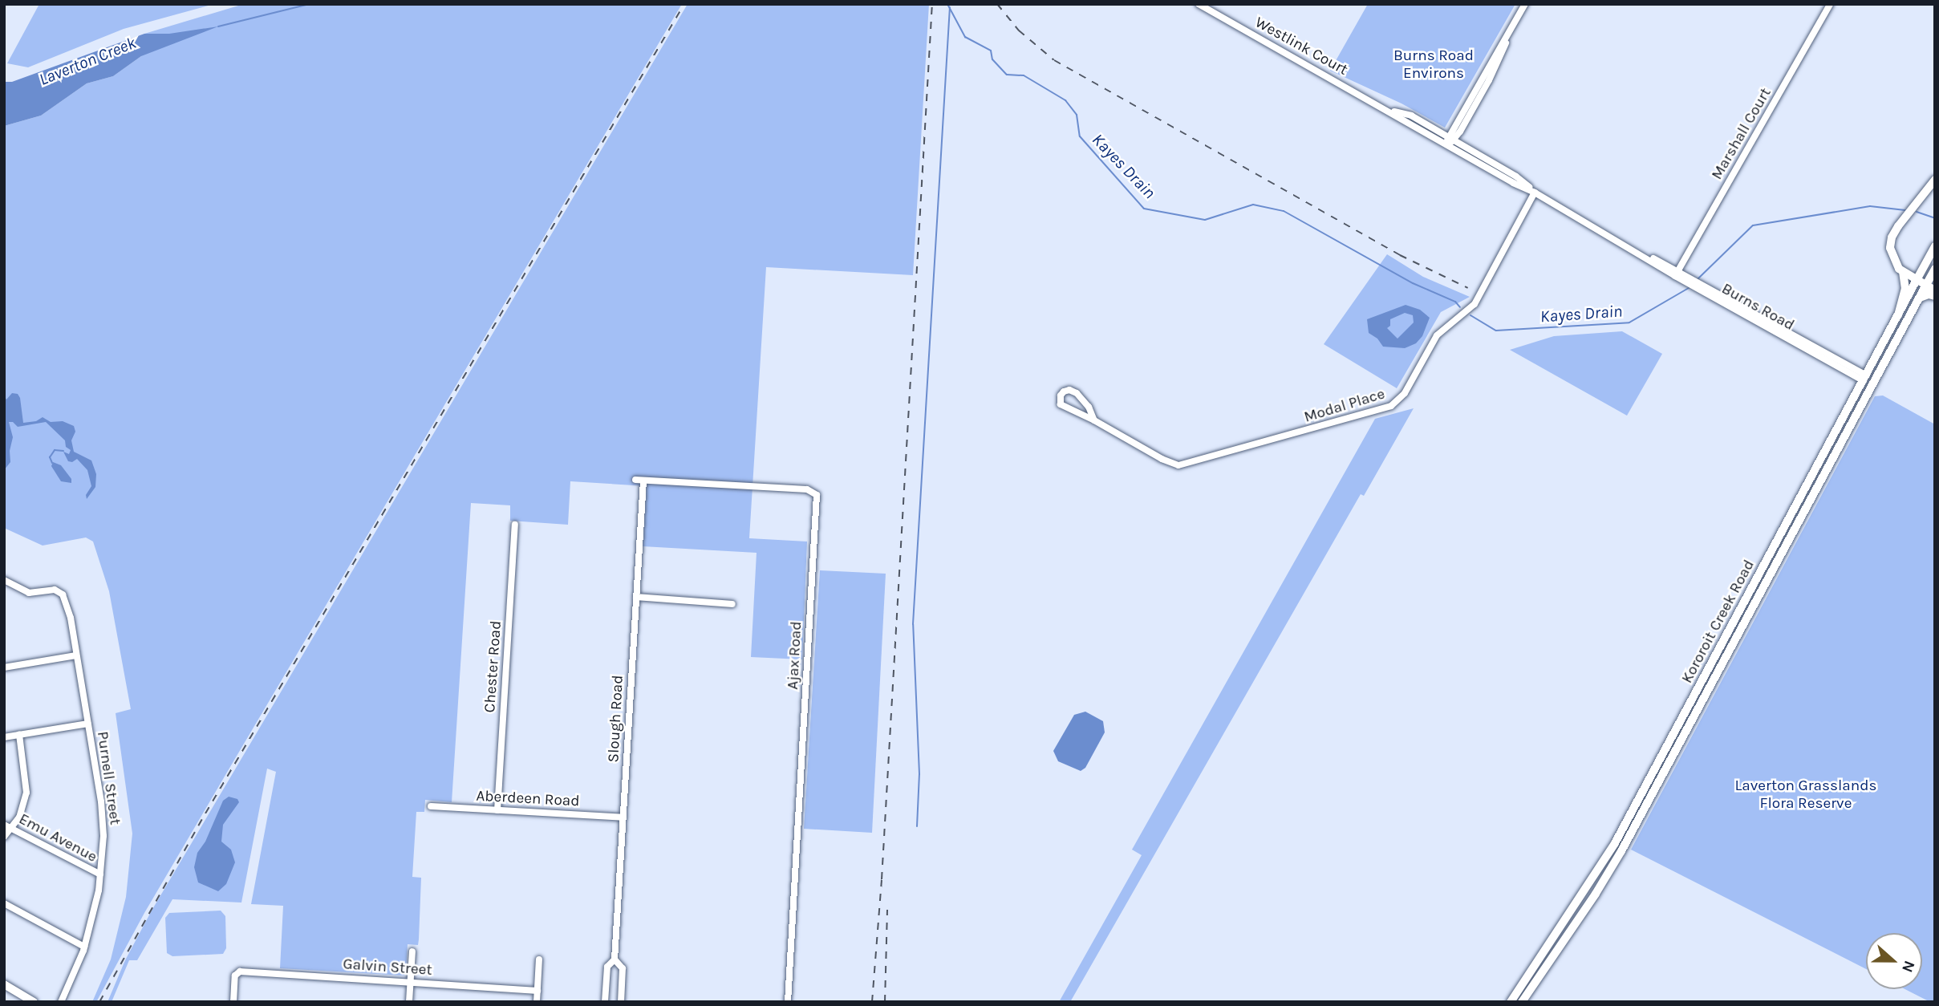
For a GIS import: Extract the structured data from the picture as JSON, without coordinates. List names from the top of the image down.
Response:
{
  "streets": {
    "highway": ["Kororoit Creek Road"],
    "street": [
      "Westlink Court",
      "Marshall Court",
      "Burns Road",
      "Modal Place",
      "Ajax Road",
      "Chester Road",
      "Slough Road",
      "Purnell Street",
      "Aberdeen Road",
      "Emu Avenue",
      "Galvin Street"
    ]
  },
  "crossings": [
    ["Westlink Court", "Burns Road"],
    ["Marshall Court", "Burns Road"],
    ["Burns Road", "Modal Place"],
    ["Burns Road", "Kororoit Creek Road"],
    ["Ajax Road", "Slough Road"],
    ["Chester Road", "Aberdeen Road"],
    ["Slough Road", "Aberdeen Road"],
    ["Purnell Street", "Emu Avenue"]
  ],
  "water": ["Laverton Creek", "Kayes Drain"],
  "parks": ["Burns Road Environs", "Laverton Grasslands Flora Reserve"],
  "north": "right"
}
